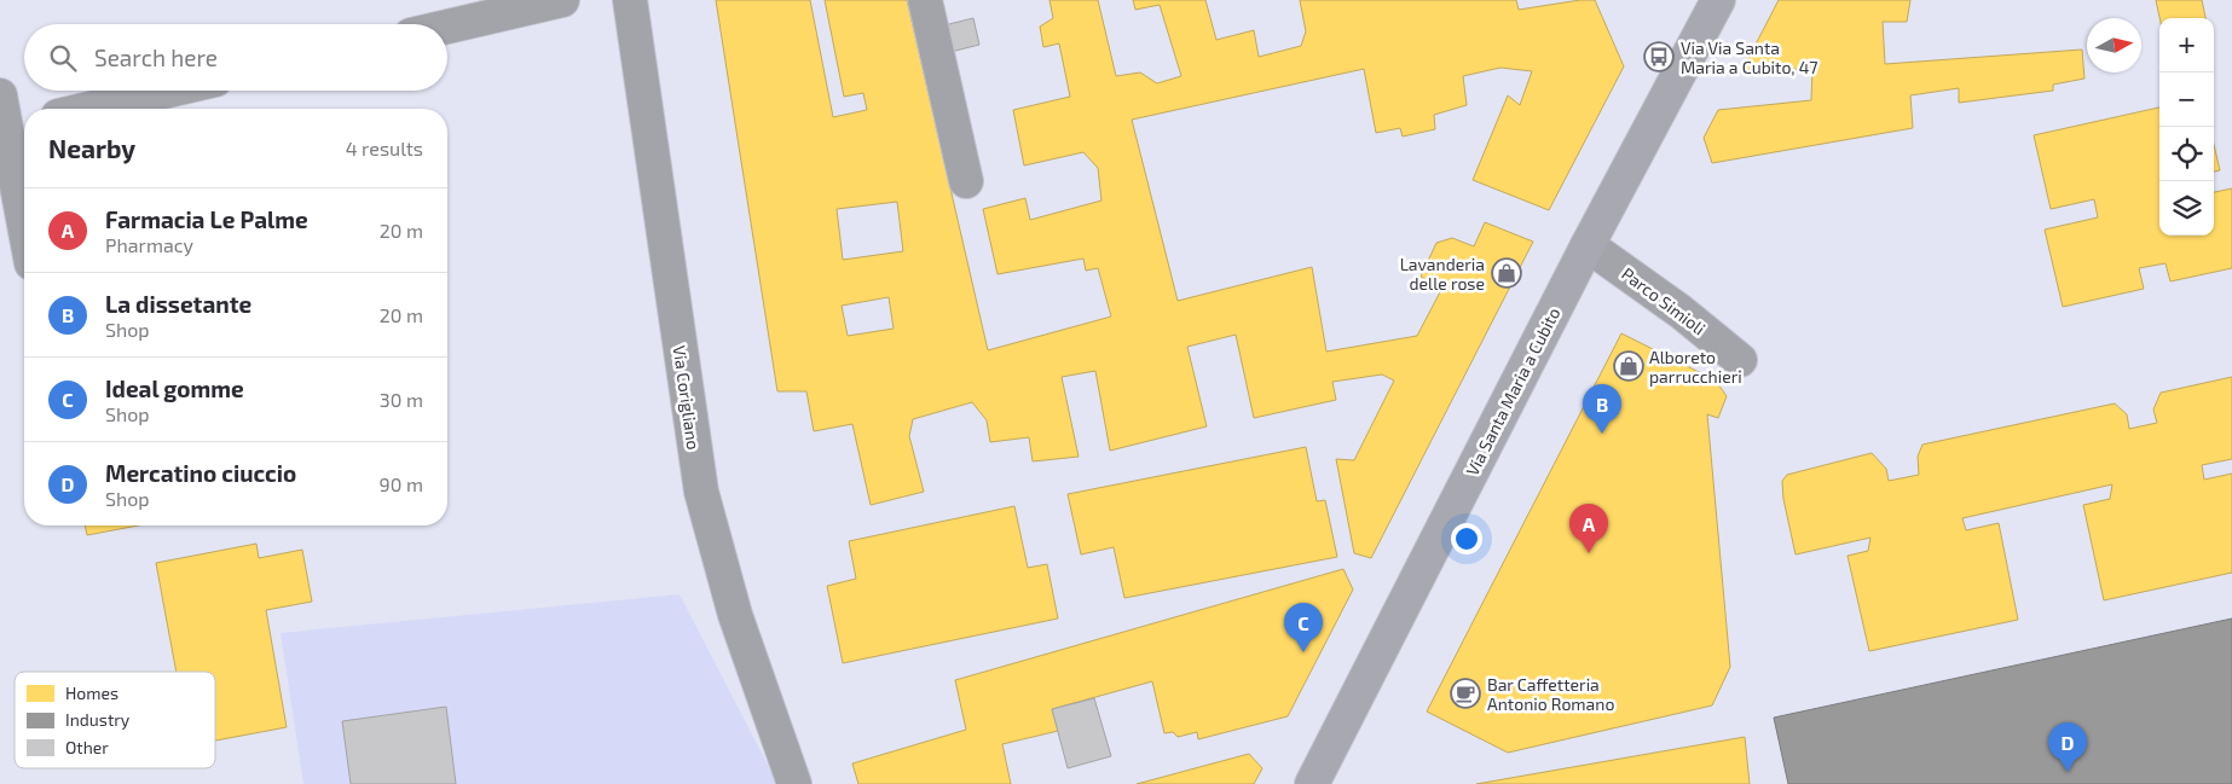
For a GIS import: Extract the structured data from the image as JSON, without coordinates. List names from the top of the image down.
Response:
{
  "streets": {
    "main road": ["Via Santa Maria a Cubito"],
    "street": ["Parco Simioli", "Via Corigliano"]
  },
  "crossings": [
    ["Parco Simioli", "Via Santa Maria a Cubito"]
  ],
  "places": {
    "bus stop": ["Via Via Santa Maria a Cubito, 47"],
    "shop": ["Lavanderia delle rose", "Alboreto parrucchieri"],
    "cafe": ["Bar Caffetteria Antonio Romano"]
  },
  "legend": ["Homes", "Industry", "Other"],
  "north": "right",
  "page": {
    "map_buttons": ["+", "−"],
    "search": "Search here",
    "heading": ["Nearby", "4 results"],
    "list": [
      {
        "mark": "A",
        "name": "Farmacia Le Palme",
        "note": "Pharmacy",
        "value": "20 m"
      },
      {
        "mark": "B",
        "name": "La dissetante",
        "note": "Shop",
        "value": "20 m"
      },
      {
        "mark": "C",
        "name": "Ideal gomme",
        "note": "Shop",
        "value": "30 m"
      },
      {
        "mark": "D",
        "name": "Mercatino ciuccio",
        "note": "Shop",
        "value": "90 m"
      }
    ],
    "pins": [
      "B",
      "A",
      "C",
      "D"
    ]
  }
}
